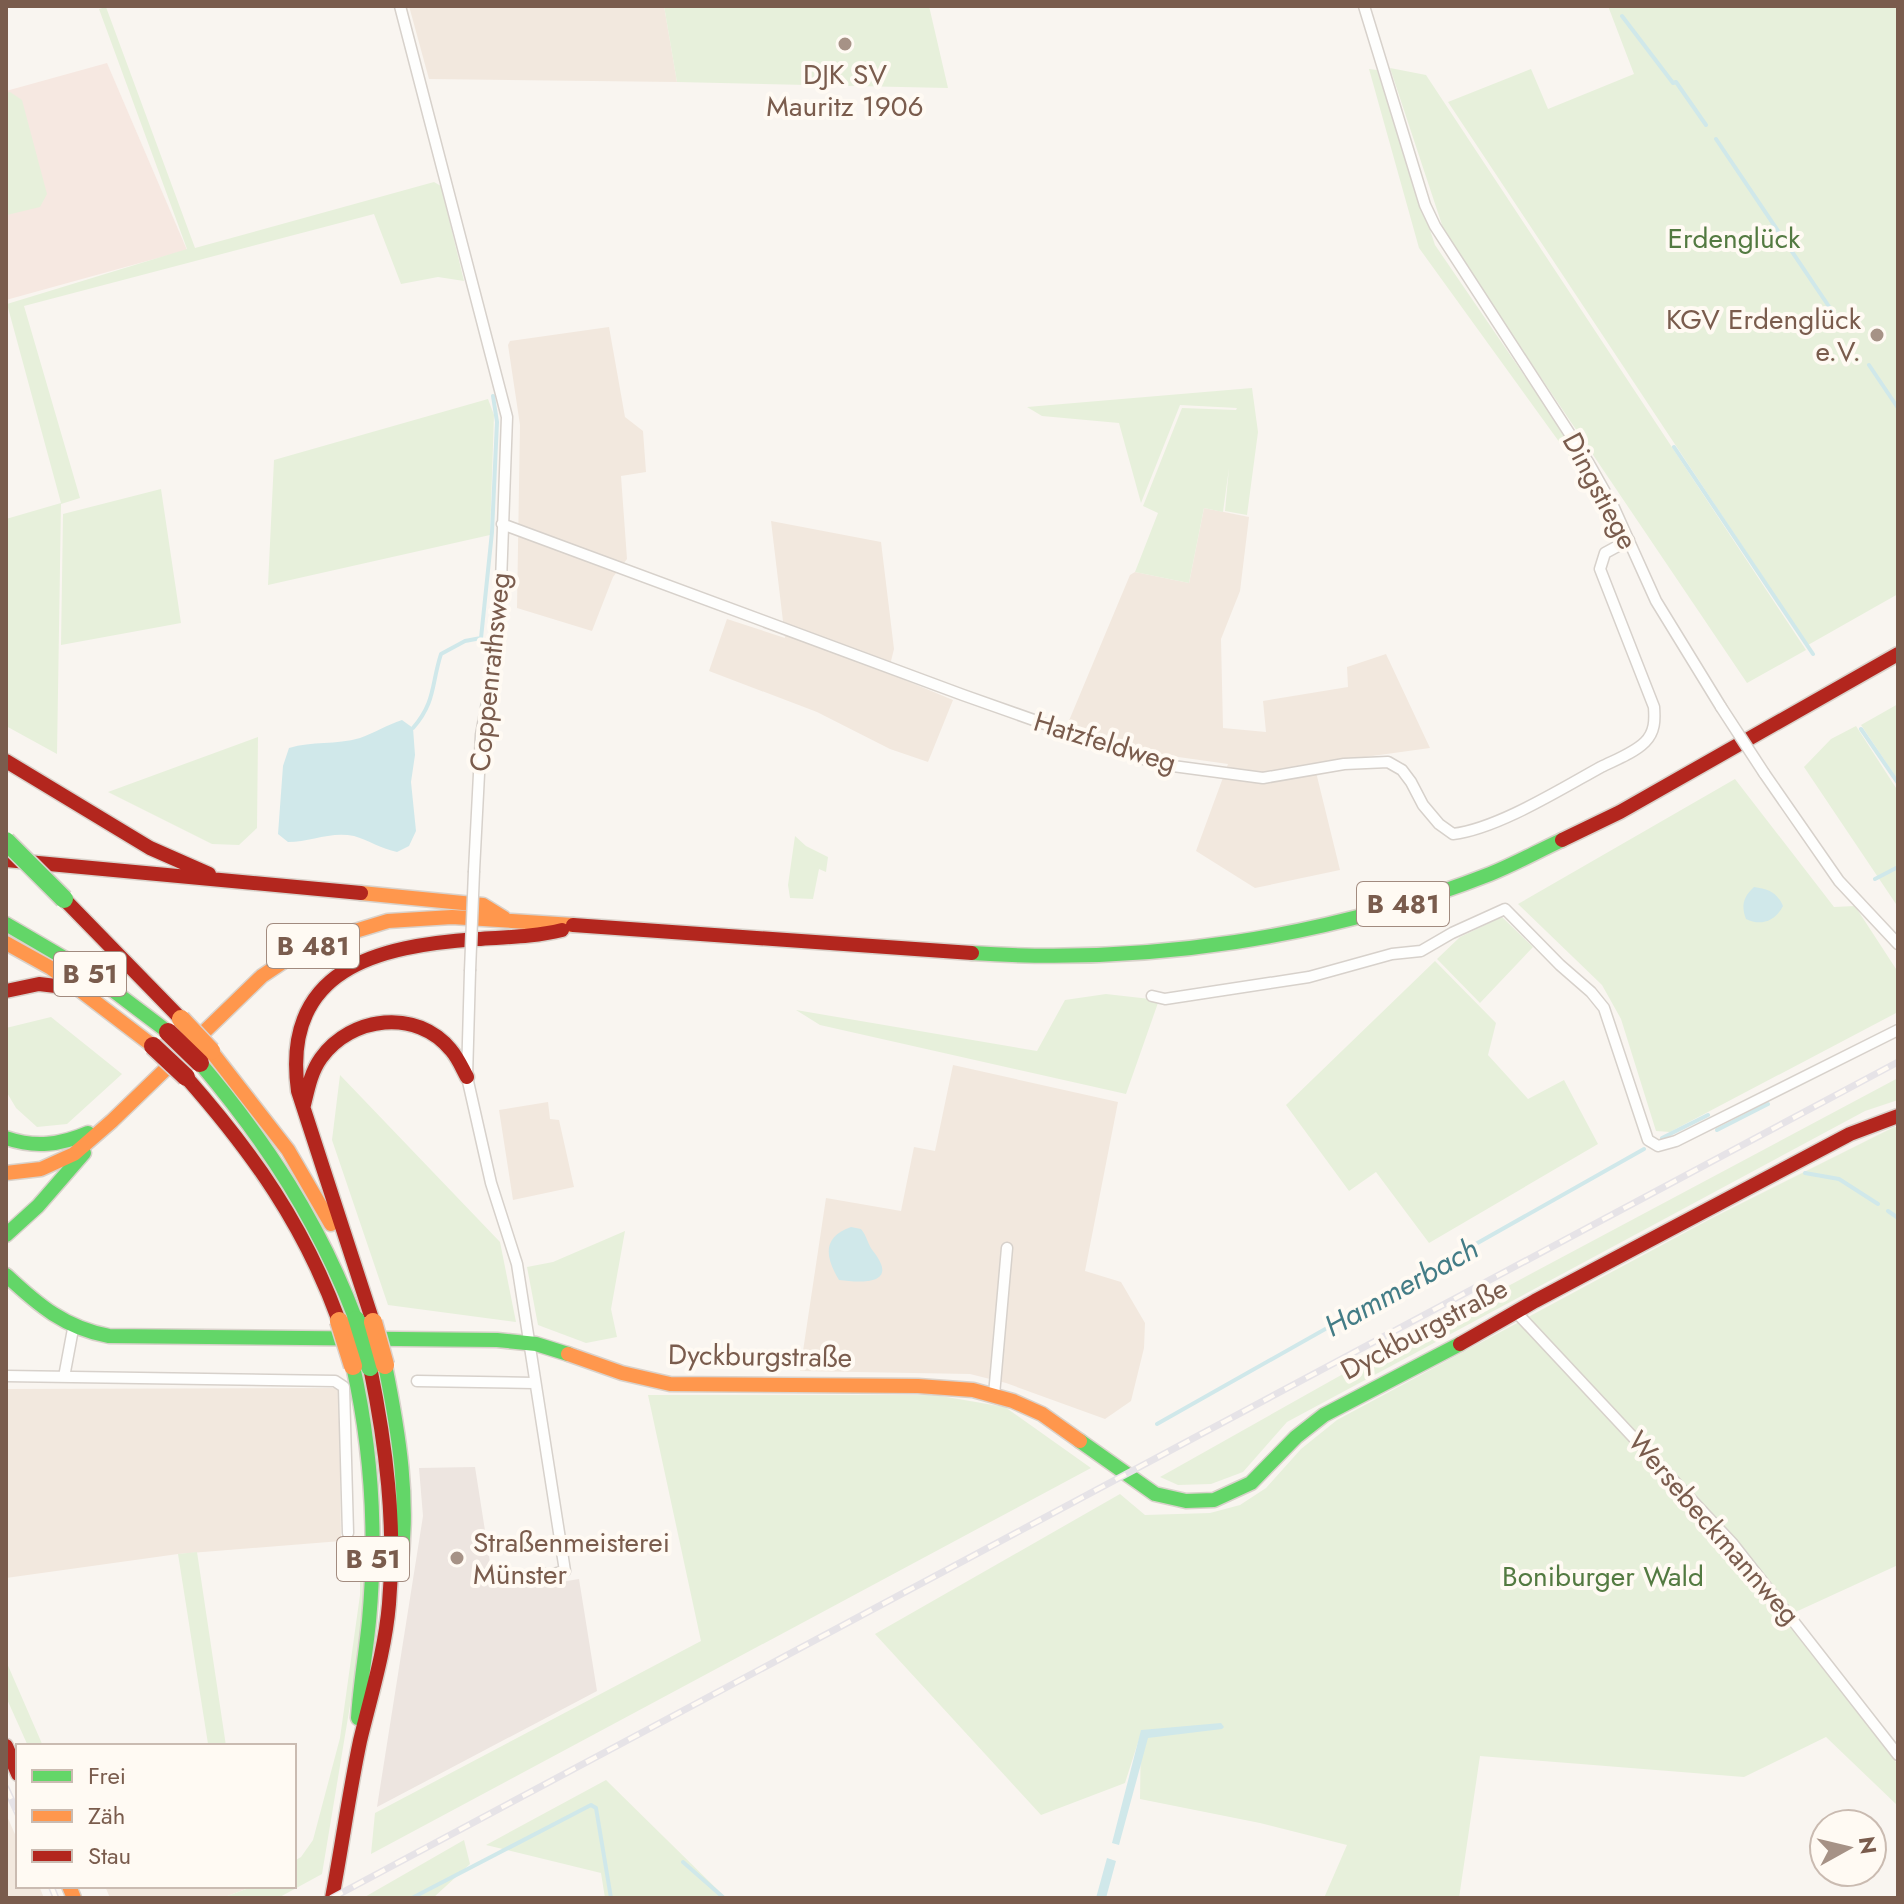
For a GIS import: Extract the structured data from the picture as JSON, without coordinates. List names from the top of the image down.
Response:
{
  "streets": {
    "main road": ["B 481", "B 51", "Dyckburgstraße"],
    "street": [
      "Dingstiege",
      "Coppenrathsweg",
      "Hatzfeldweg",
      "Wersebeckmannweg"
    ]
  },
  "crossings": [
    ["Dingstiege", "Hatzfeldweg"],
    ["Coppenrathsweg", "Hatzfeldweg"],
    ["Coppenrathsweg", "Dyckburgstraße"],
    ["Dyckburgstraße", "Wersebeckmannweg"]
  ],
  "water": ["Hammerbach"],
  "parks": ["Erdenglück", "Boniburger Wald"],
  "places": ["DJK SV Mauritz 1906", "KGV Erdenglück e.V.", "Straßenmeisterei Münster"],
  "legend": ["Frei", "Zäh", "Stau"],
  "north": "right"
}
